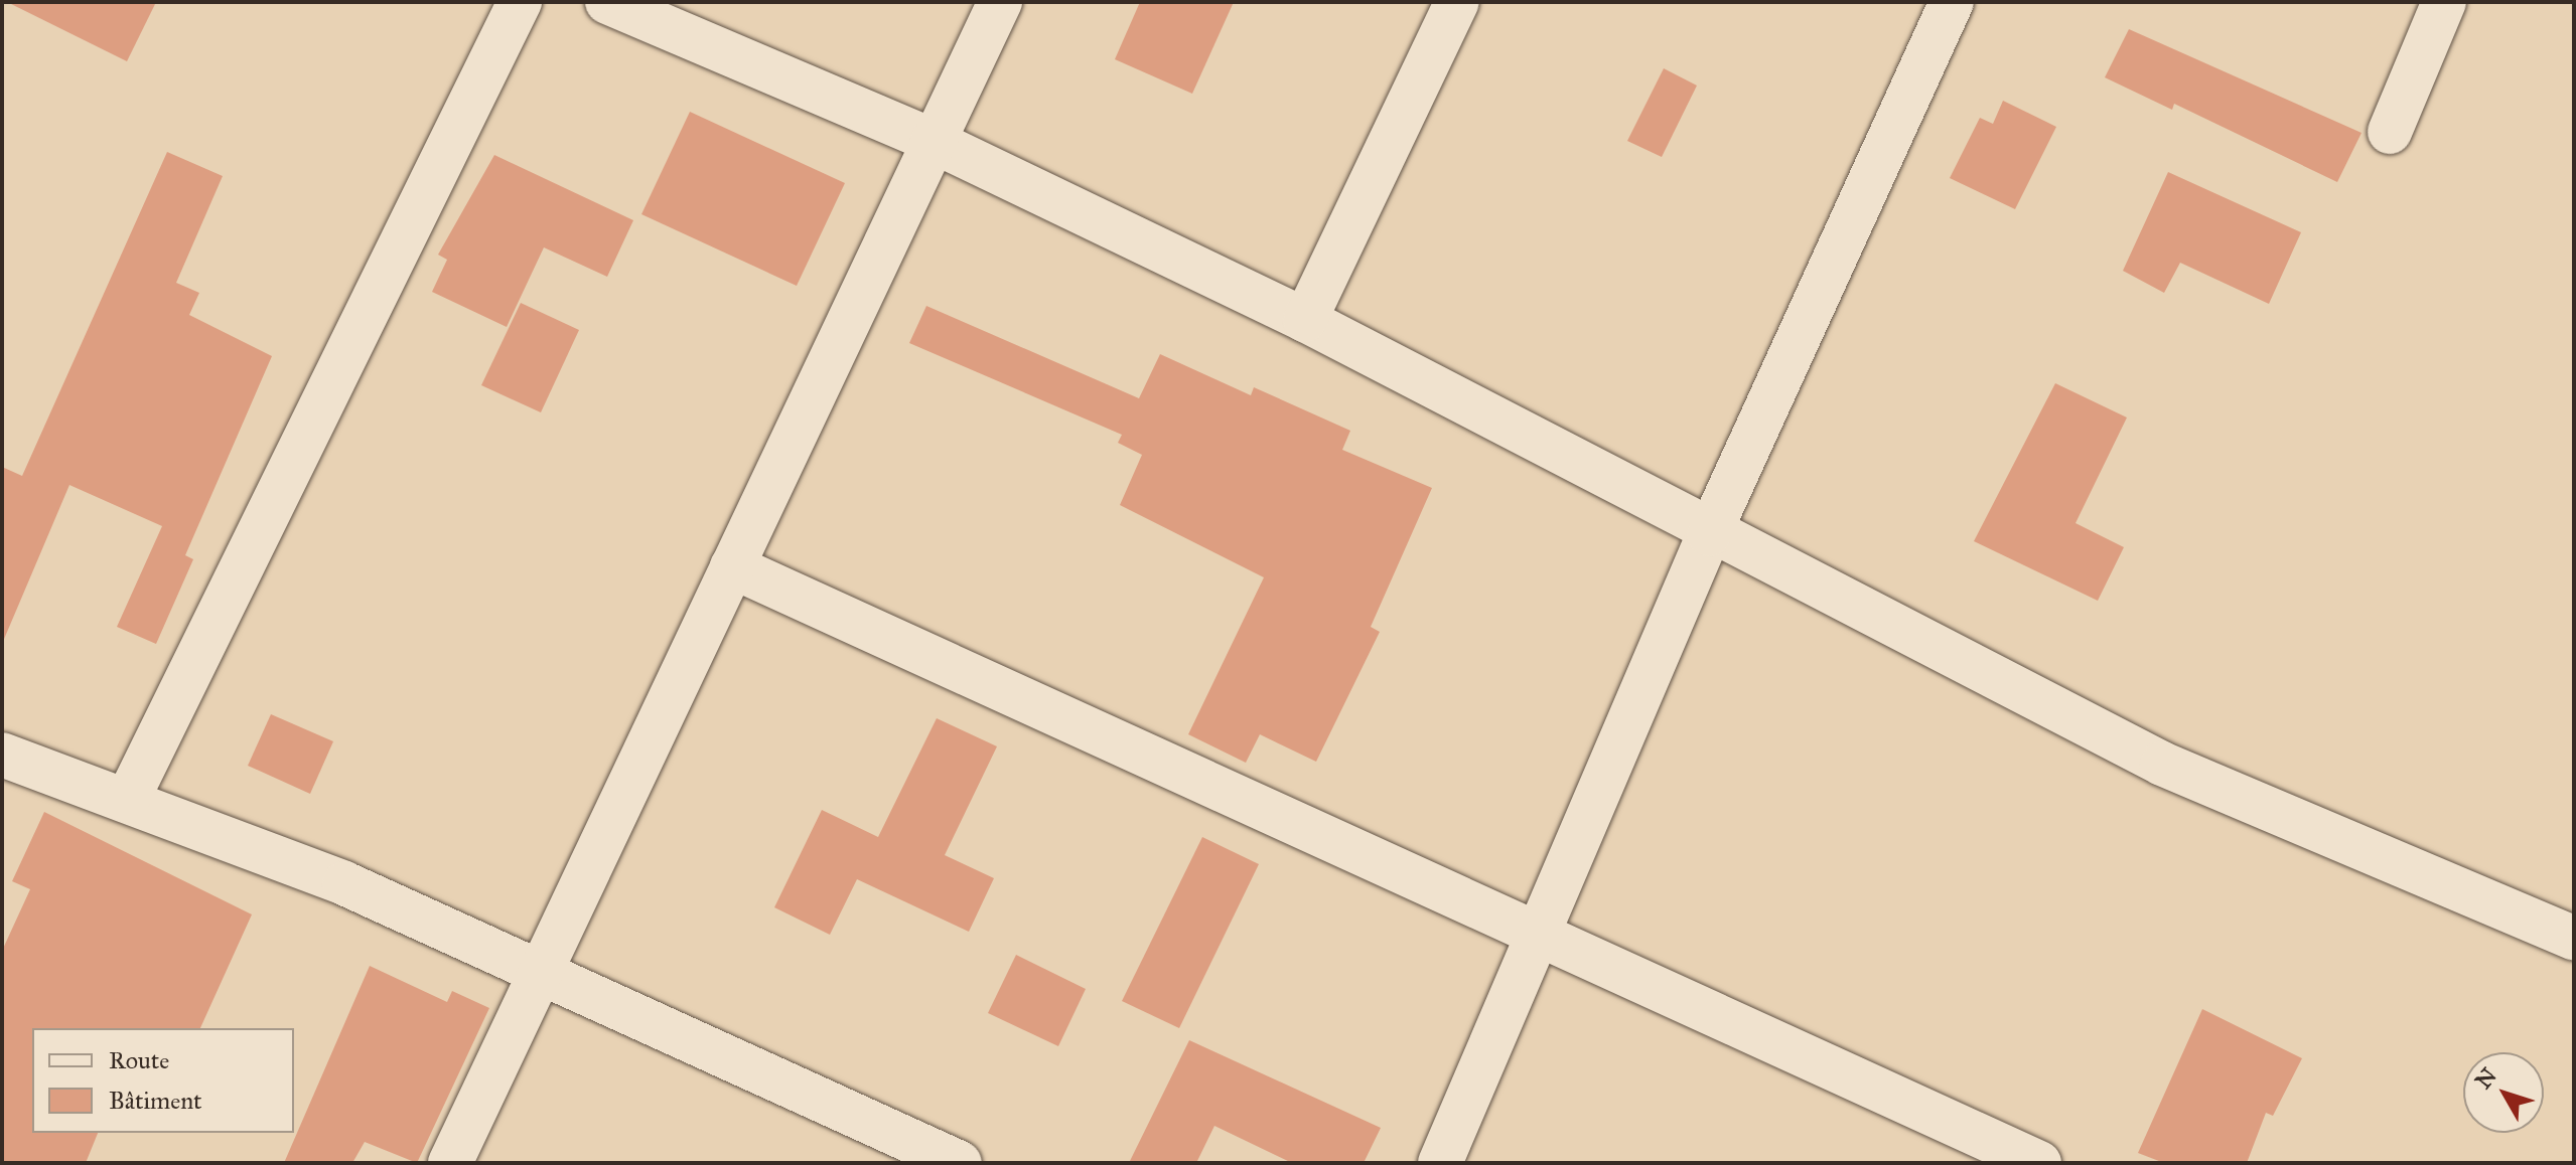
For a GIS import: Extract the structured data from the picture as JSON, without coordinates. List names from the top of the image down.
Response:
{
  "legend": ["Route", "Bâtiment"],
  "north": "top left"
}
